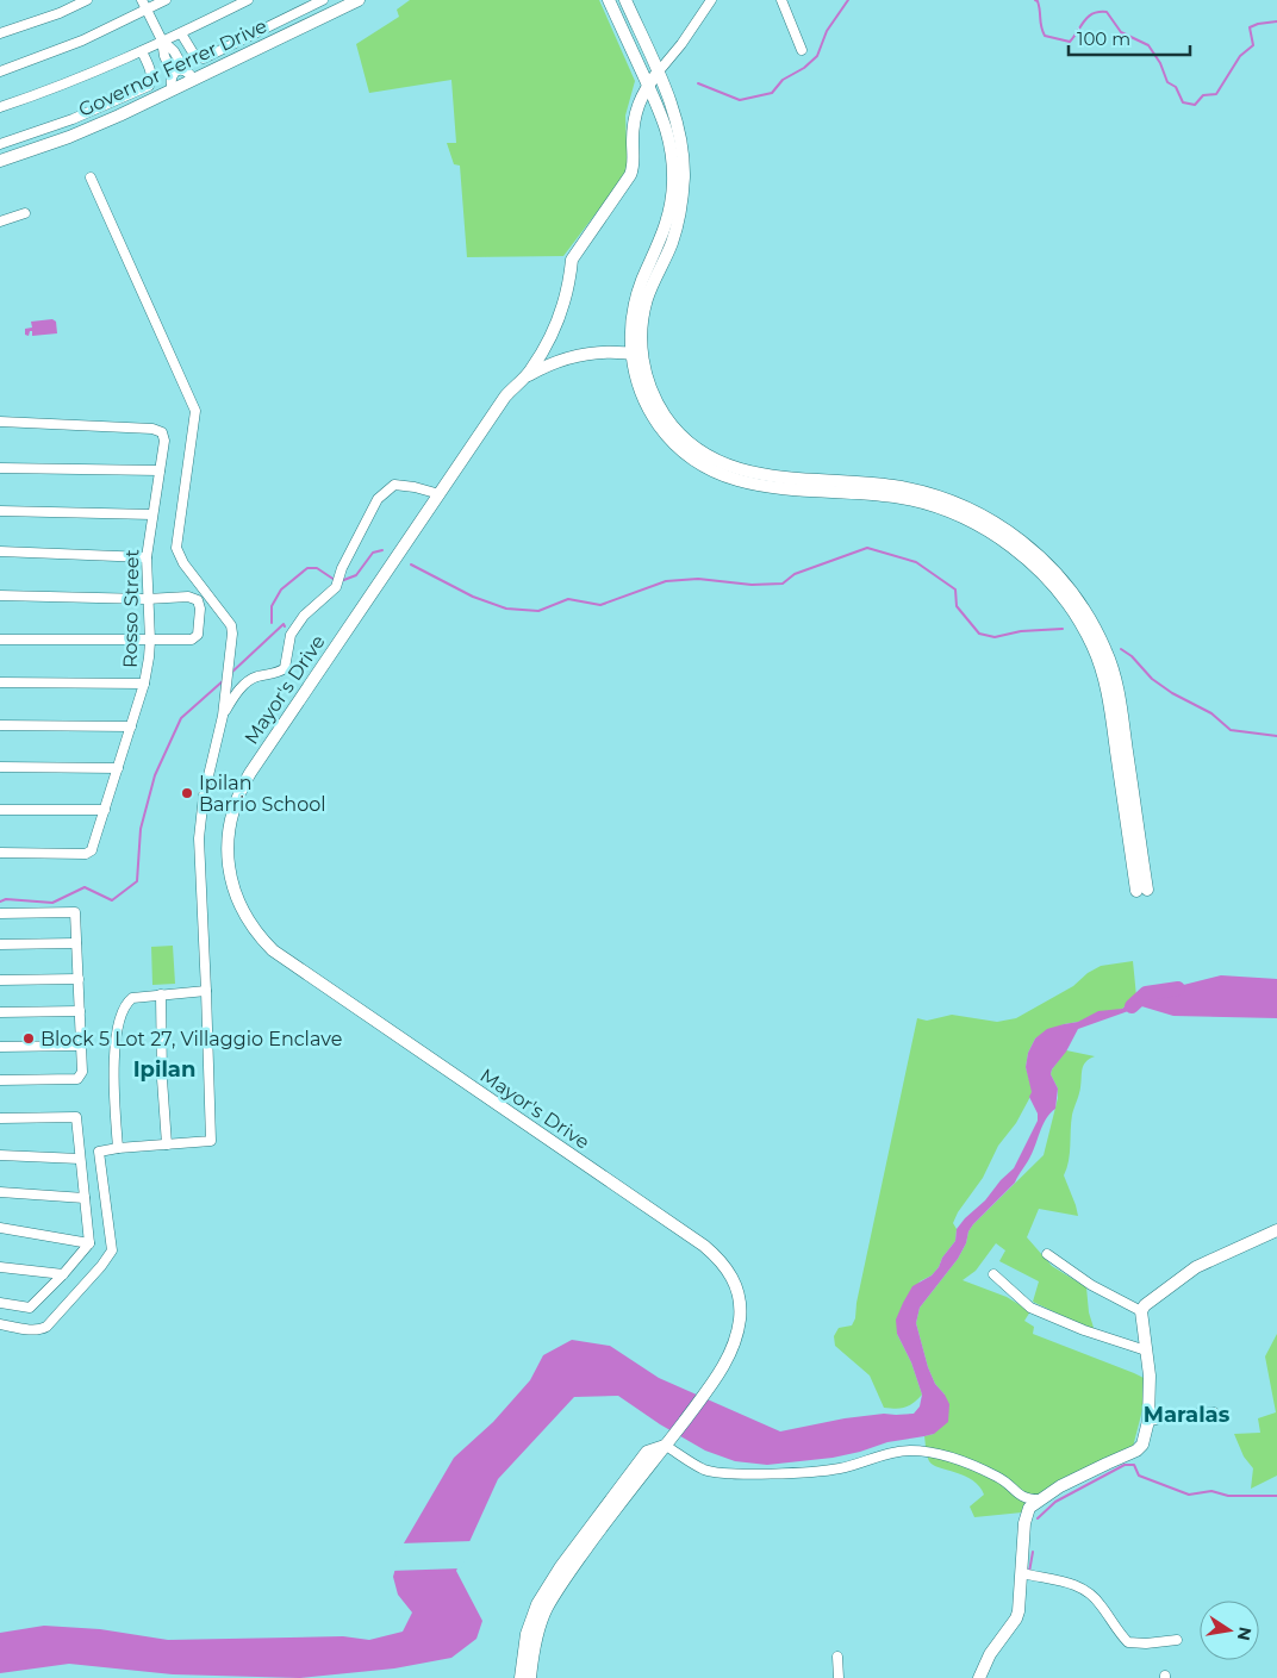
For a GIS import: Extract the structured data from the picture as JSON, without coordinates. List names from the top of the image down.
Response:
{
  "streets": {
    "street": ["Governor Ferrer Drive", "Rosso Street", "Mayor's Drive"]
  },
  "districts": ["Ipilan", "Maralas"],
  "places": ["Ipilan Barrio School", "Block 5 Lot 27, Villaggio Enclave"],
  "scale_bar": "100 m",
  "north": "right"
}
